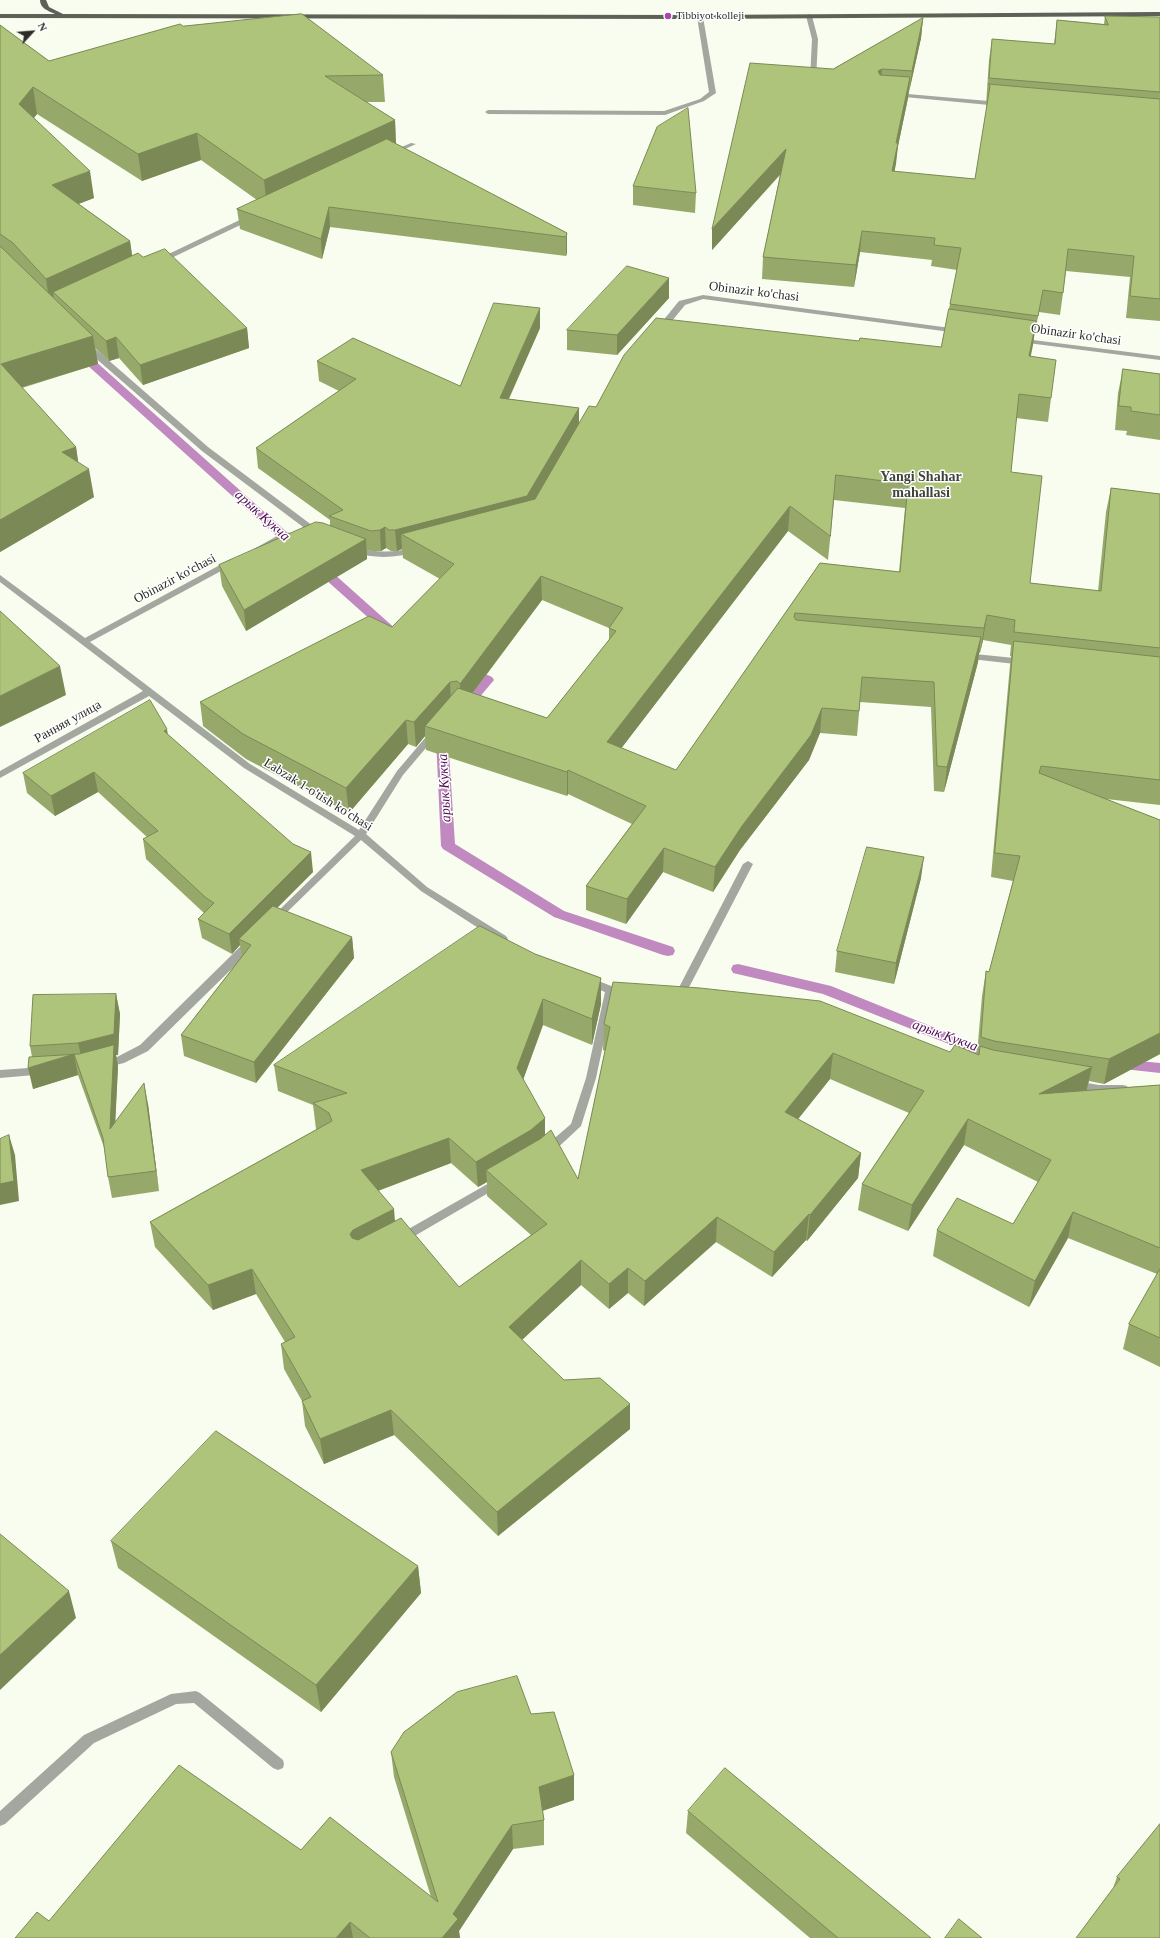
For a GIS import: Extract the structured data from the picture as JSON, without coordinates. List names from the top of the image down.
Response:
{
  "streets": {
    "street": ["Obinazir ko'chasi", "Ранняя улица", "Labzak 1-o'tish ko'chasi"]
  },
  "crossings": [
    ["Obinazir ko'chasi", "Labzak 1-o'tish ko'chasi"],
    ["Ранняя улица", "Labzak 1-o'tish ko'chasi"]
  ],
  "districts": ["Yangi Shahar mahallasi"],
  "water": ["арык Кукча"],
  "places": ["Tibbiyot kolleji"],
  "north": "top right"
}
